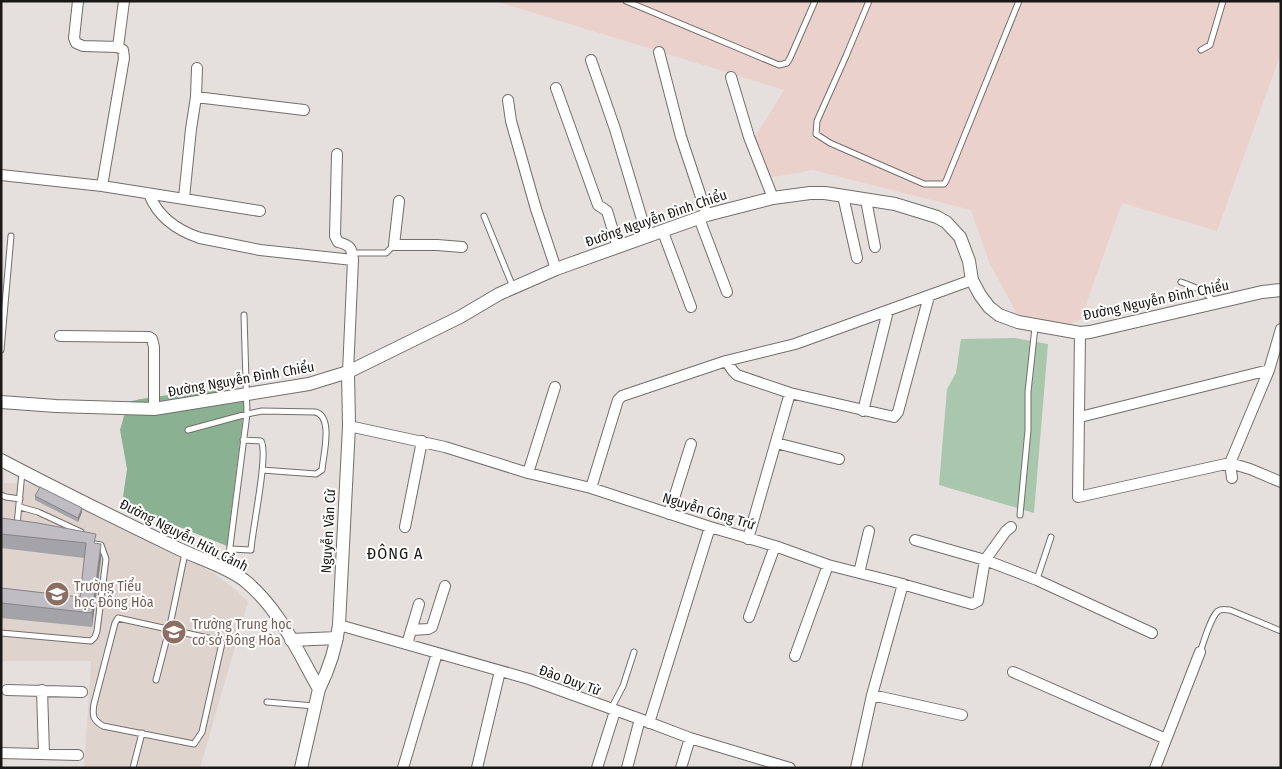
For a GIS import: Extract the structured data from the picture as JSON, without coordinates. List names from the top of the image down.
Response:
{
  "streets": {
    "street": [
      "Đường Nguyễn Đình Chiểu",
      "Nguyễn Công Trứ",
      "Nguyễn Văn Cừ",
      "Đường Nguyễn Hữu Cảnh",
      "Đào Duy Từ"
    ]
  },
  "crossings": [
    ["Đường Nguyễn Đình Chiểu", "Nguyễn Văn Cừ"],
    ["Nguyễn Công Trứ", "Nguyễn Văn Cừ"],
    ["Nguyễn Văn Cừ", "Đường Nguyễn Hữu Cảnh"],
    ["Nguyễn Văn Cừ", "Đào Duy Từ"]
  ],
  "districts": ["ĐÔNG A"],
  "places": {
    "school or university": ["Trường Tiểu học Đông Hòa", "Trường Trung học cơ sở Đông Hòa"]
  }
}
